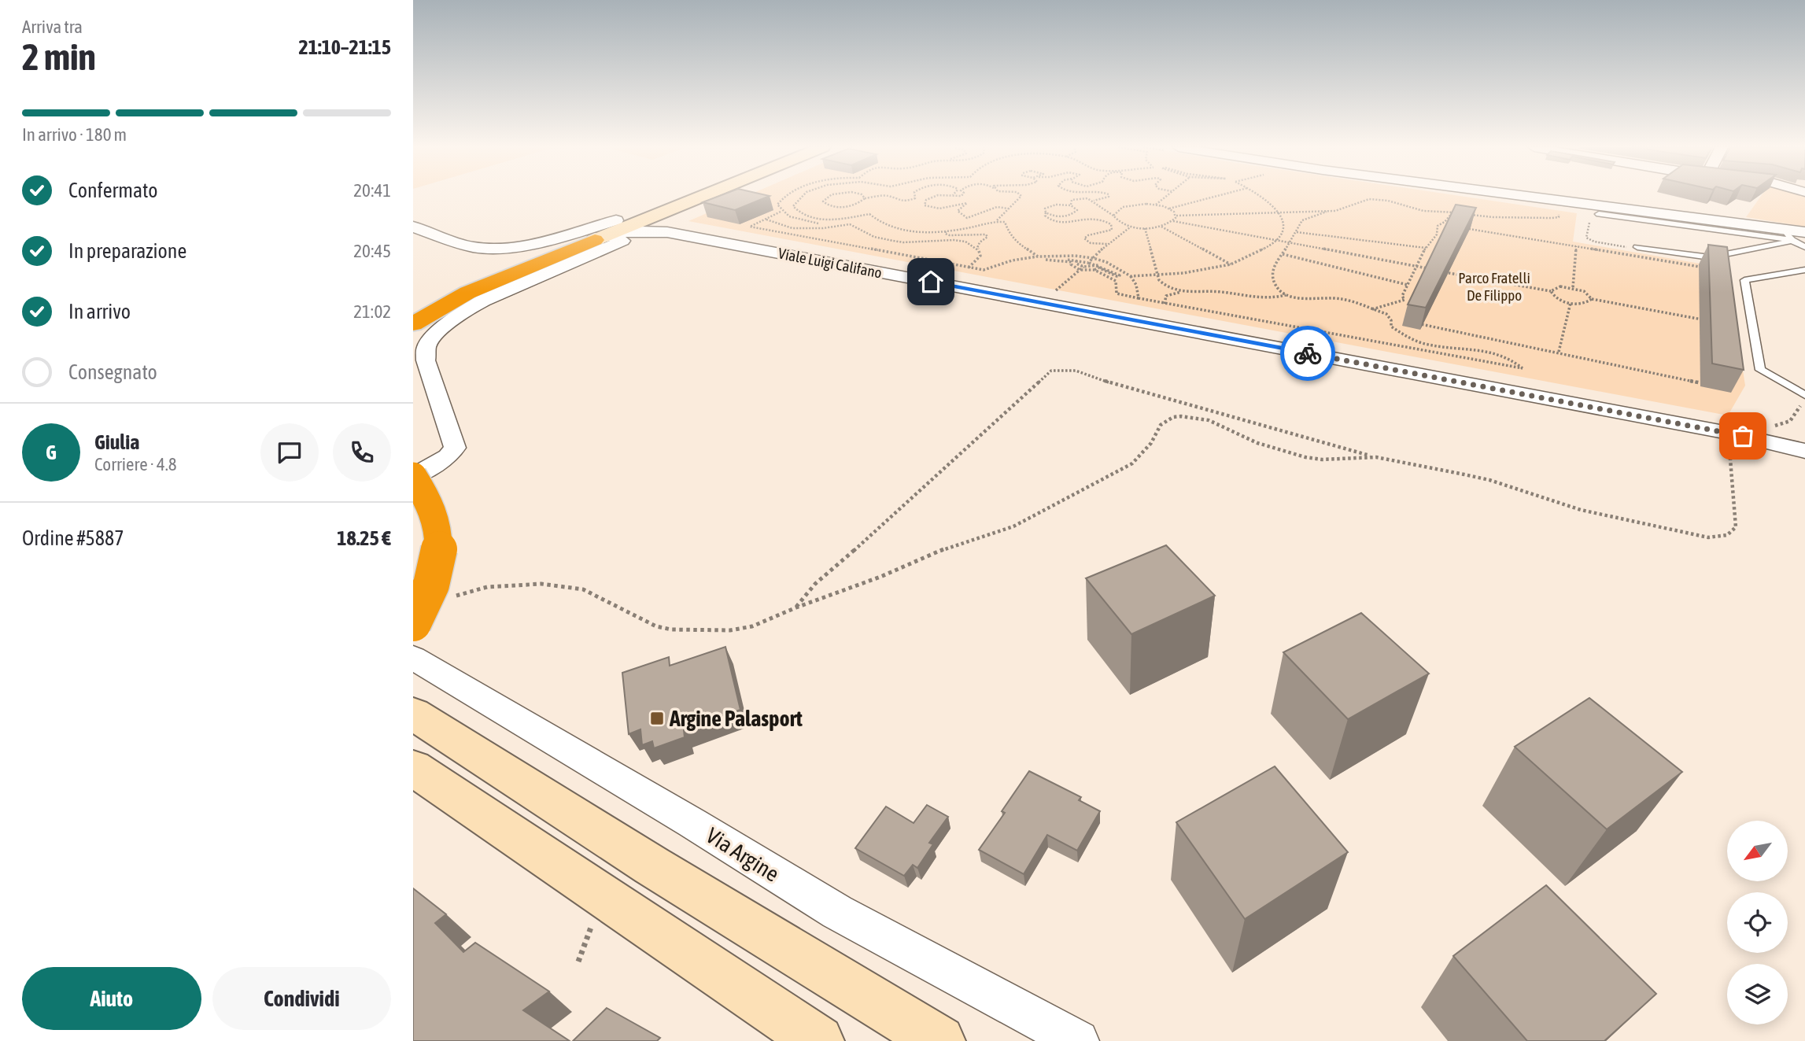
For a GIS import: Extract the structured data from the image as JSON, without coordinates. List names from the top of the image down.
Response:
{
  "streets": {
    "street": ["Viale Luigi Califano", "Via Argine"]
  },
  "parks": ["Parco Fratelli De Filippo"],
  "places": {
    "transit": ["Argine Palasport"]
  },
  "north": "bottom left",
  "page": {
    "heading": ["2 min", "Arriva tra", "21:10–21:15"],
    "panel": [
      "Giulia",
      "Corriere · 4.8",
      "Ordine #5887",
      "18.25 €"
    ],
    "bar": "In arrivo · 180 m",
    "list": [
      ["Confermato", "20:41"],
      ["In preparazione", "20:45"],
      ["In arrivo", "21:02"],
      "Consegnato"
    ],
    "round": "G",
    "buttons": ["Aiuto", "Condividi"]
  }
}
